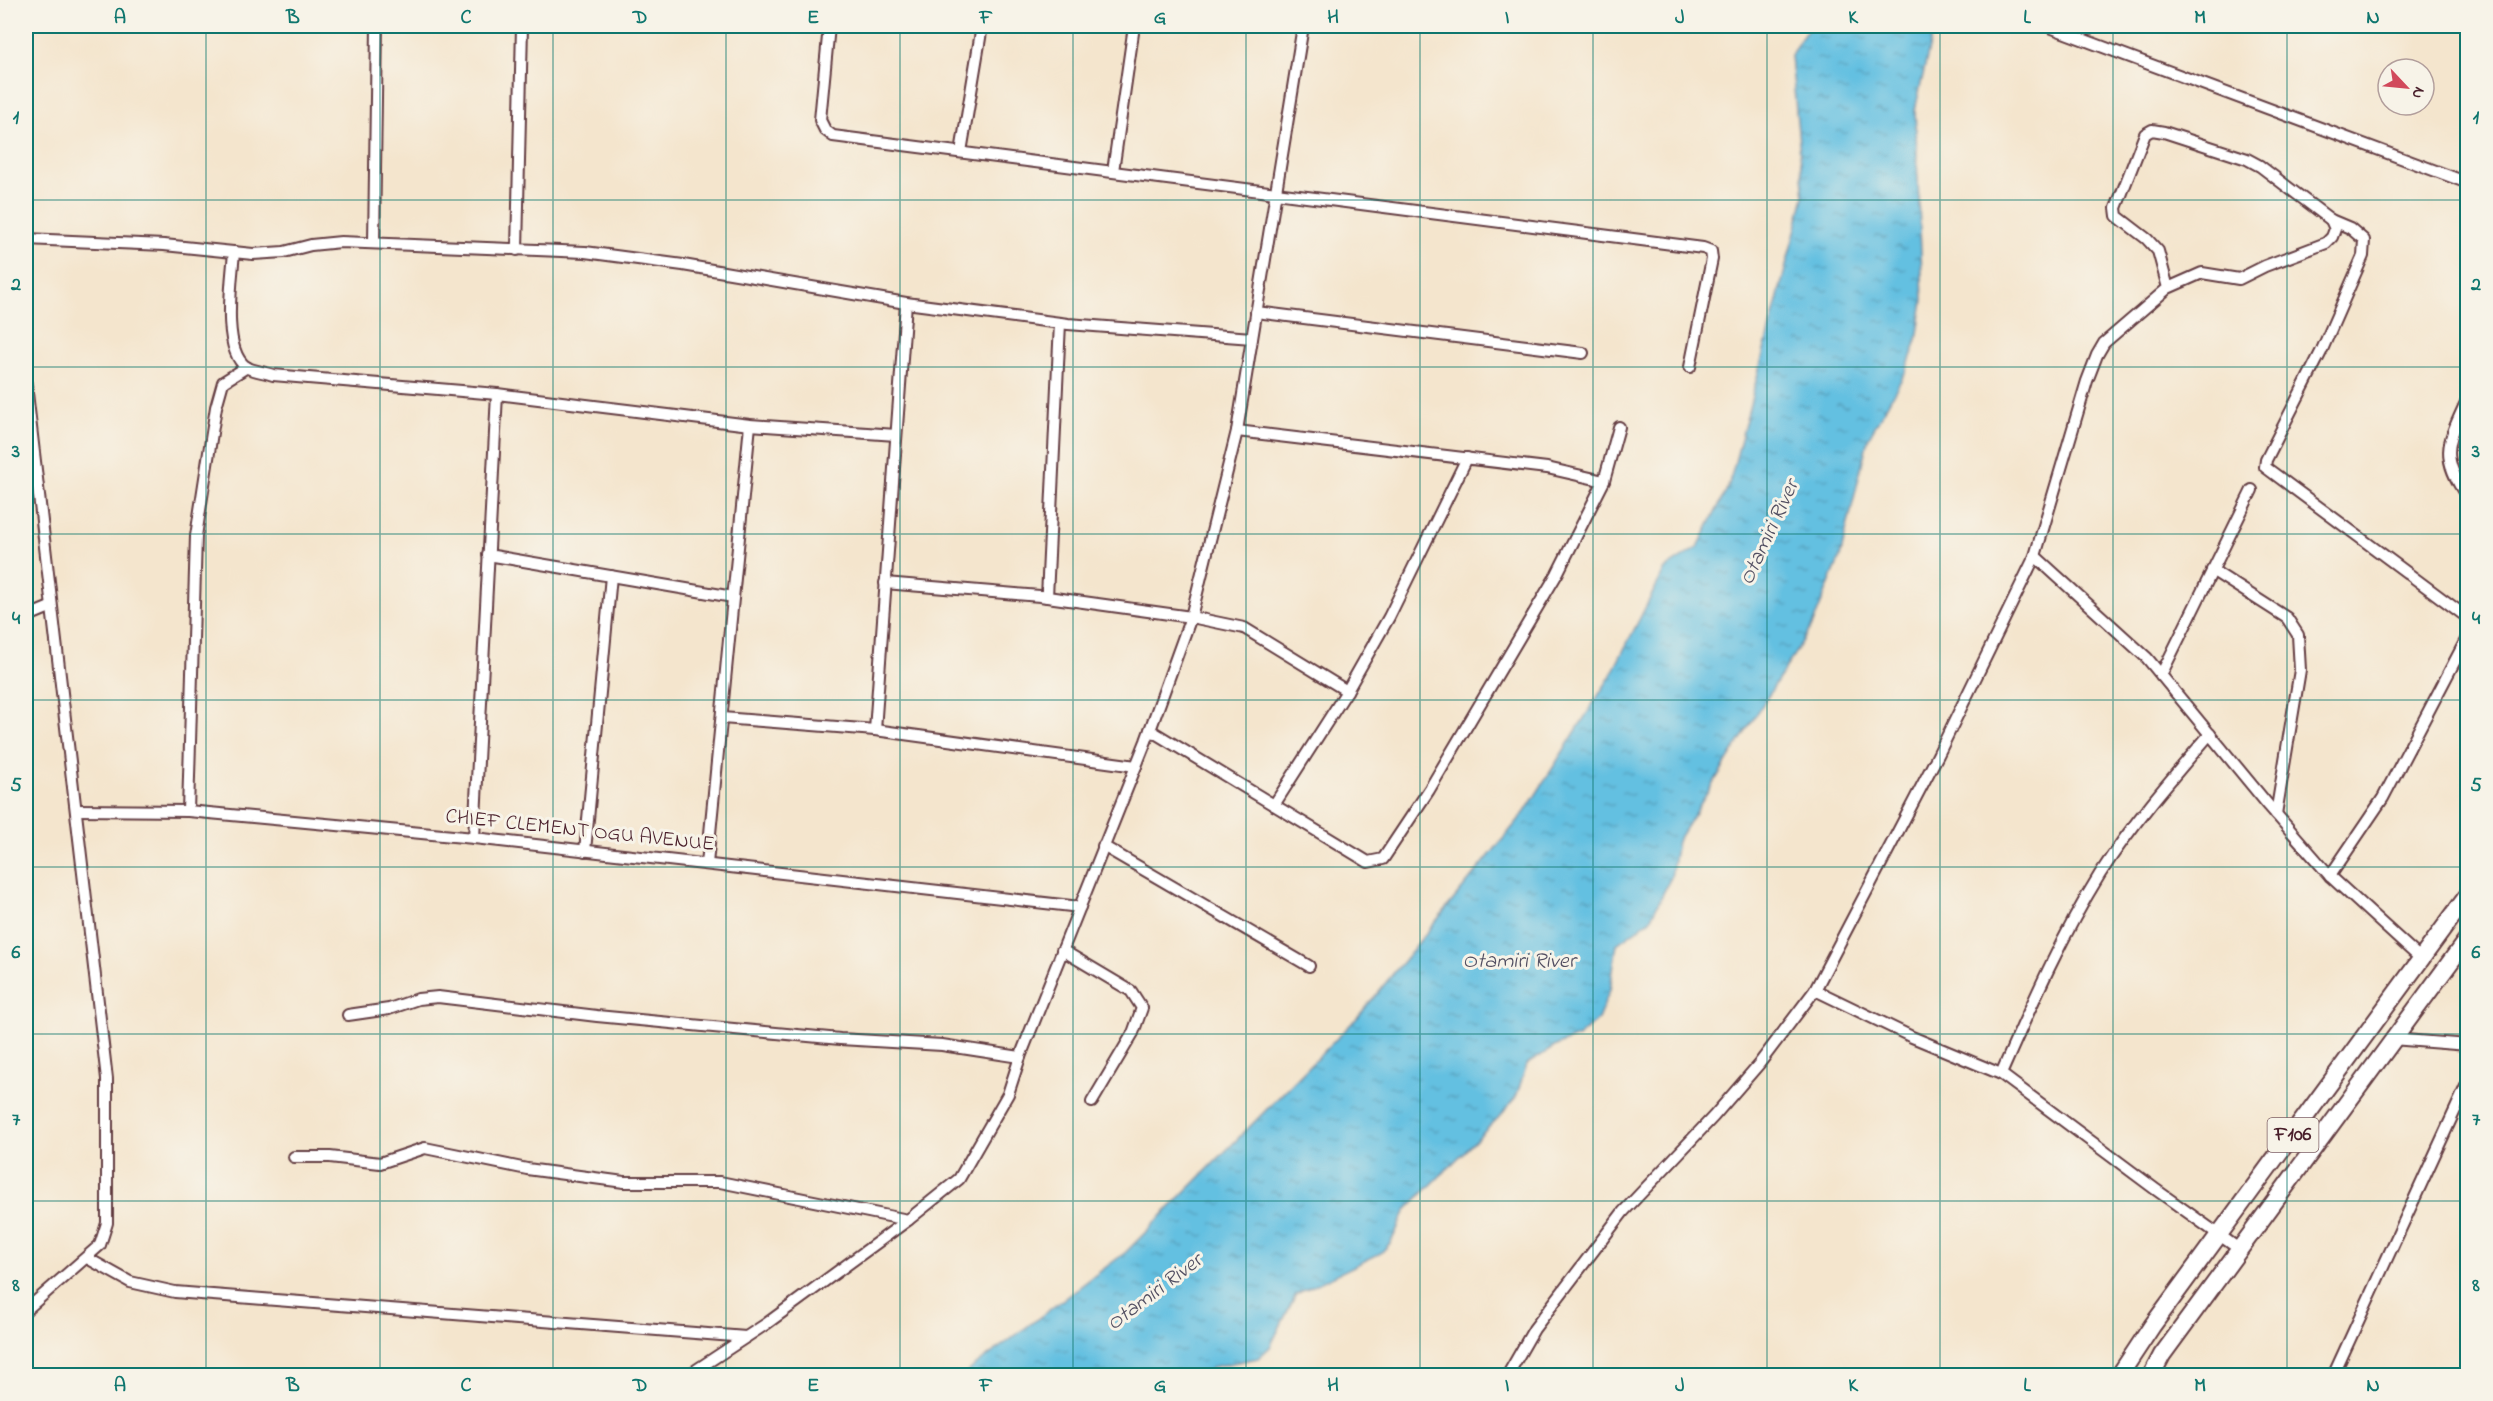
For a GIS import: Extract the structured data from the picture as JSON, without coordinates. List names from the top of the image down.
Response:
{
  "streets": {
    "main road": ["F106"],
    "street": ["CHIEF CLEMENT OGU AVENUE"]
  },
  "water": ["Otamiri River"],
  "north": "bottom right",
  "grid": {
    "columns": [
      "A",
      "B",
      "C",
      "D",
      "E",
      "F",
      "G",
      "H",
      "I",
      "J",
      "K",
      "L",
      "M",
      "N"
    ],
    "rows": [
      "1",
      "2",
      "3",
      "4",
      "5",
      "6",
      "7",
      "8"
    ]
  }
}
